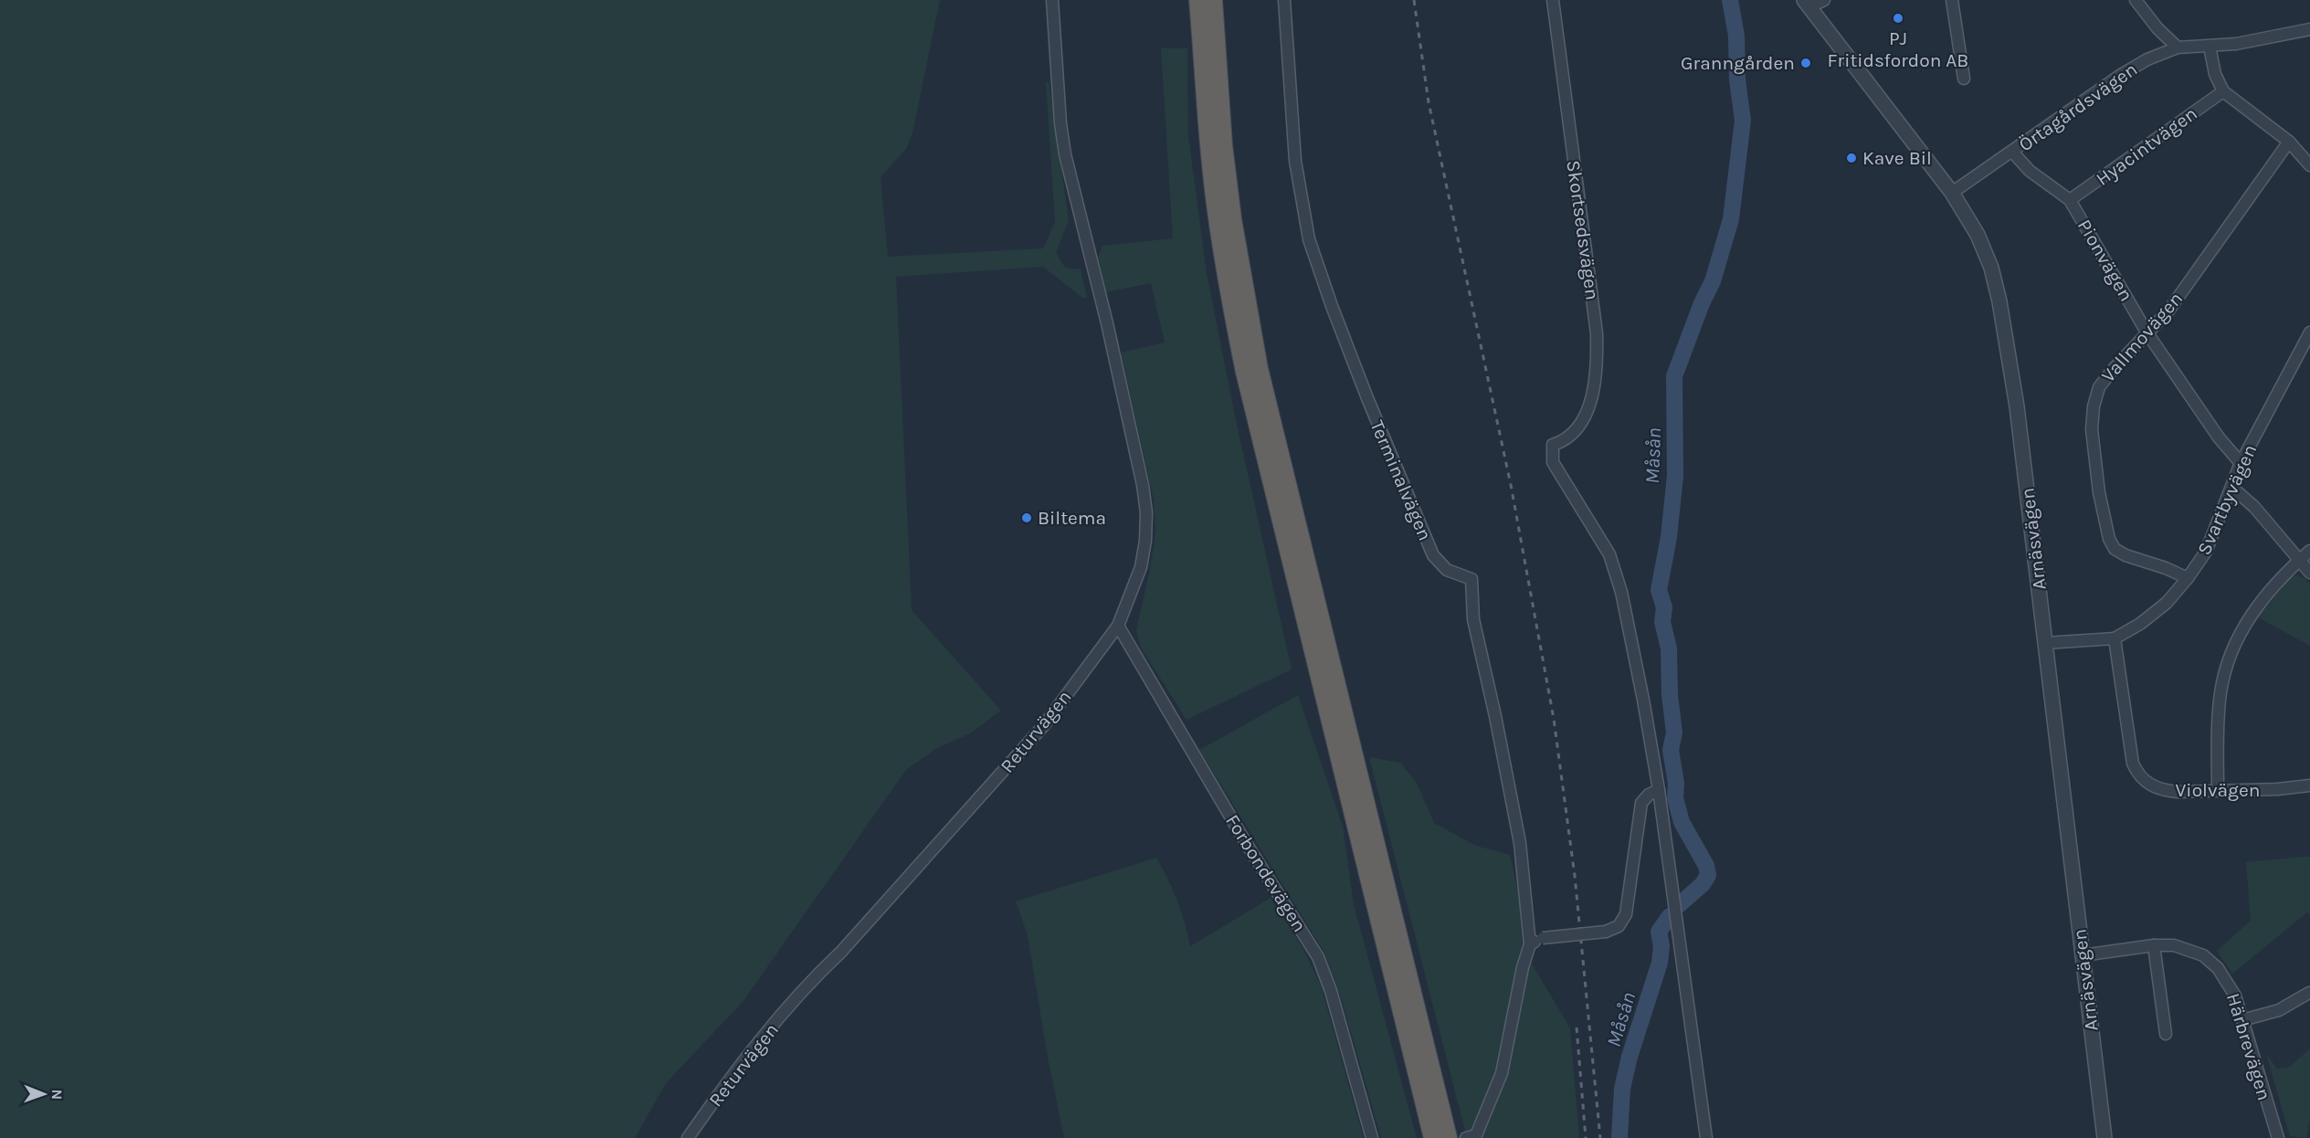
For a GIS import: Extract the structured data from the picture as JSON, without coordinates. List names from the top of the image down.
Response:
{
  "streets": {
    "street": [
      "Örtagårdsvägen",
      "Hyacintvägen",
      "Skortsedsvägen",
      "Pionvägen",
      "Vallmovägen",
      "Terminalvägen",
      "Svartbyvägen",
      "Arnäsvägen",
      "Returvägen",
      "Violvägen",
      "Forbondevägen",
      "Härbrevägen"
    ]
  },
  "crossings": [
    ["Örtagårdsvägen", "Pionvägen"],
    ["Örtagårdsvägen", "Arnäsvägen"],
    ["Hyacintvägen", "Pionvägen"],
    ["Pionvägen", "Vallmovägen"],
    ["Pionvägen", "Svartbyvägen"],
    ["Vallmovägen", "Svartbyvägen"],
    ["Svartbyvägen", "Arnäsvägen"],
    ["Svartbyvägen", "Violvägen"],
    ["Arnäsvägen", "Härbrevägen"],
    ["Returvägen", "Forbondevägen"]
  ],
  "water": ["Måsån"],
  "places": [
    "PJ Fritidsfordon AB",
    "Granngården",
    "Kave Bil",
    "Biltema"
  ],
  "north": "right"
}
